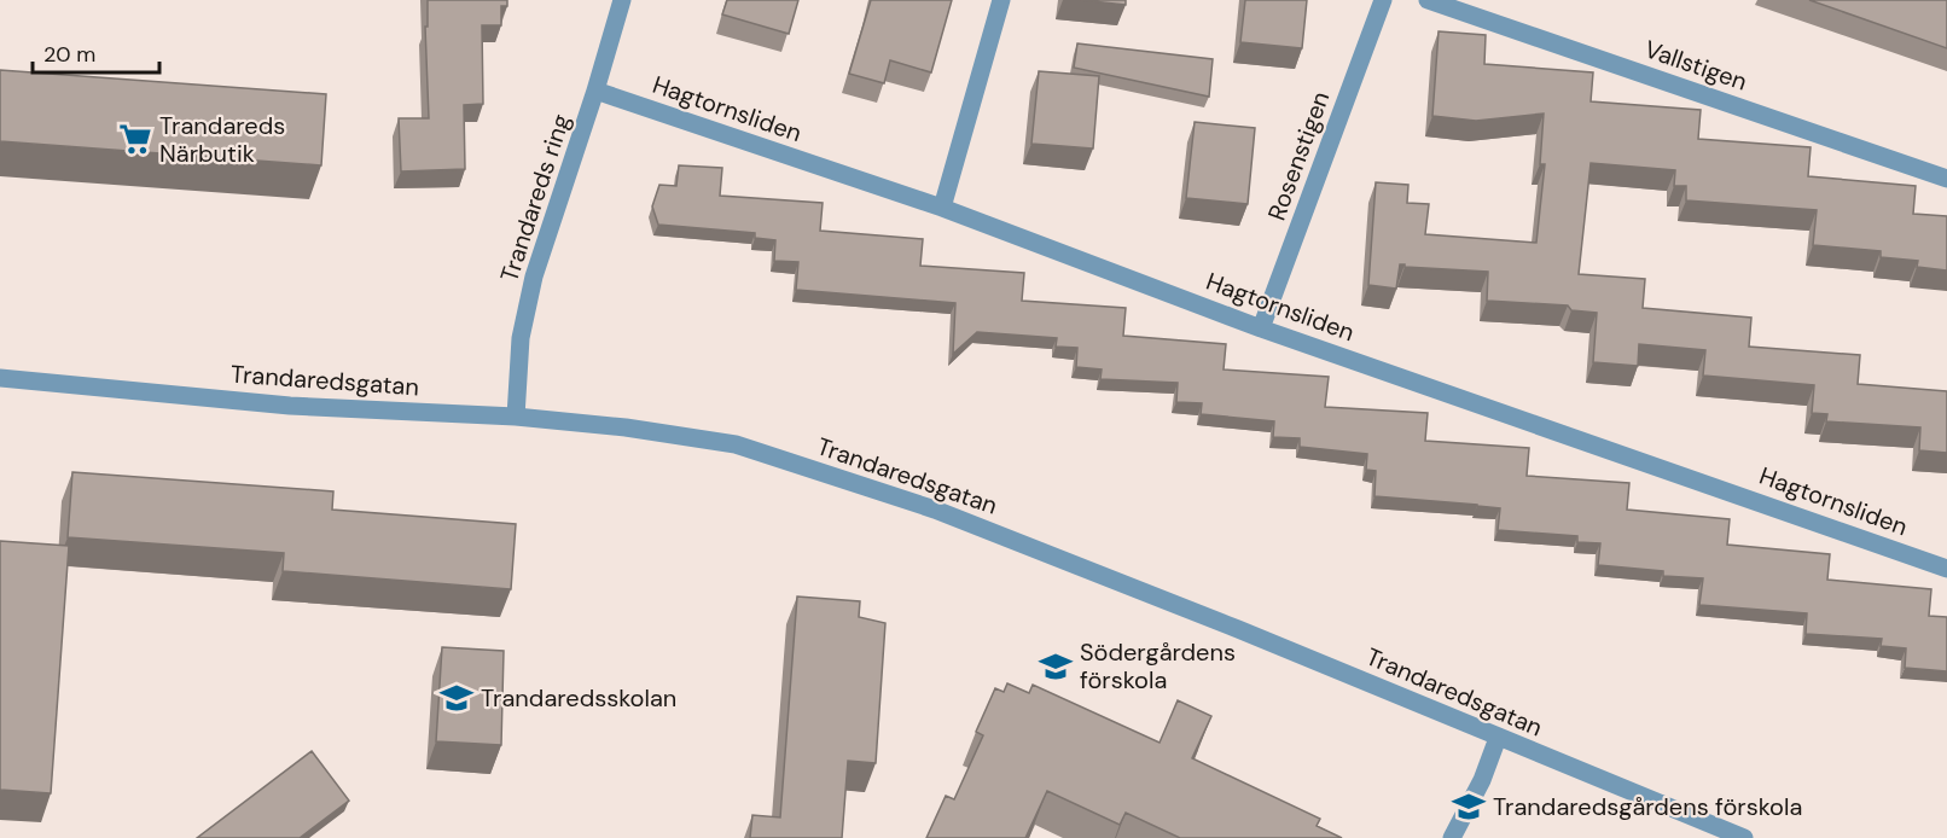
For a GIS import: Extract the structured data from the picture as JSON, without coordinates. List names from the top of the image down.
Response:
{
  "streets": {
    "street": [
      "Vallstigen",
      "Hagtornsliden",
      "Rosenstigen",
      "Trandareds ring",
      "Trandaredsgatan"
    ]
  },
  "crossings": [
    ["Hagtornsliden", "Rosenstigen"],
    ["Hagtornsliden", "Trandareds ring"],
    ["Trandareds ring", "Trandaredsgatan"]
  ],
  "places": {
    "supermarket": ["Trandareds Närbutik"],
    "school or university": ["Södergårdens förskola", "Trandaredsskolan", "Trandaredsgårdens förskola"]
  },
  "scale_bar": "20 m"
}
